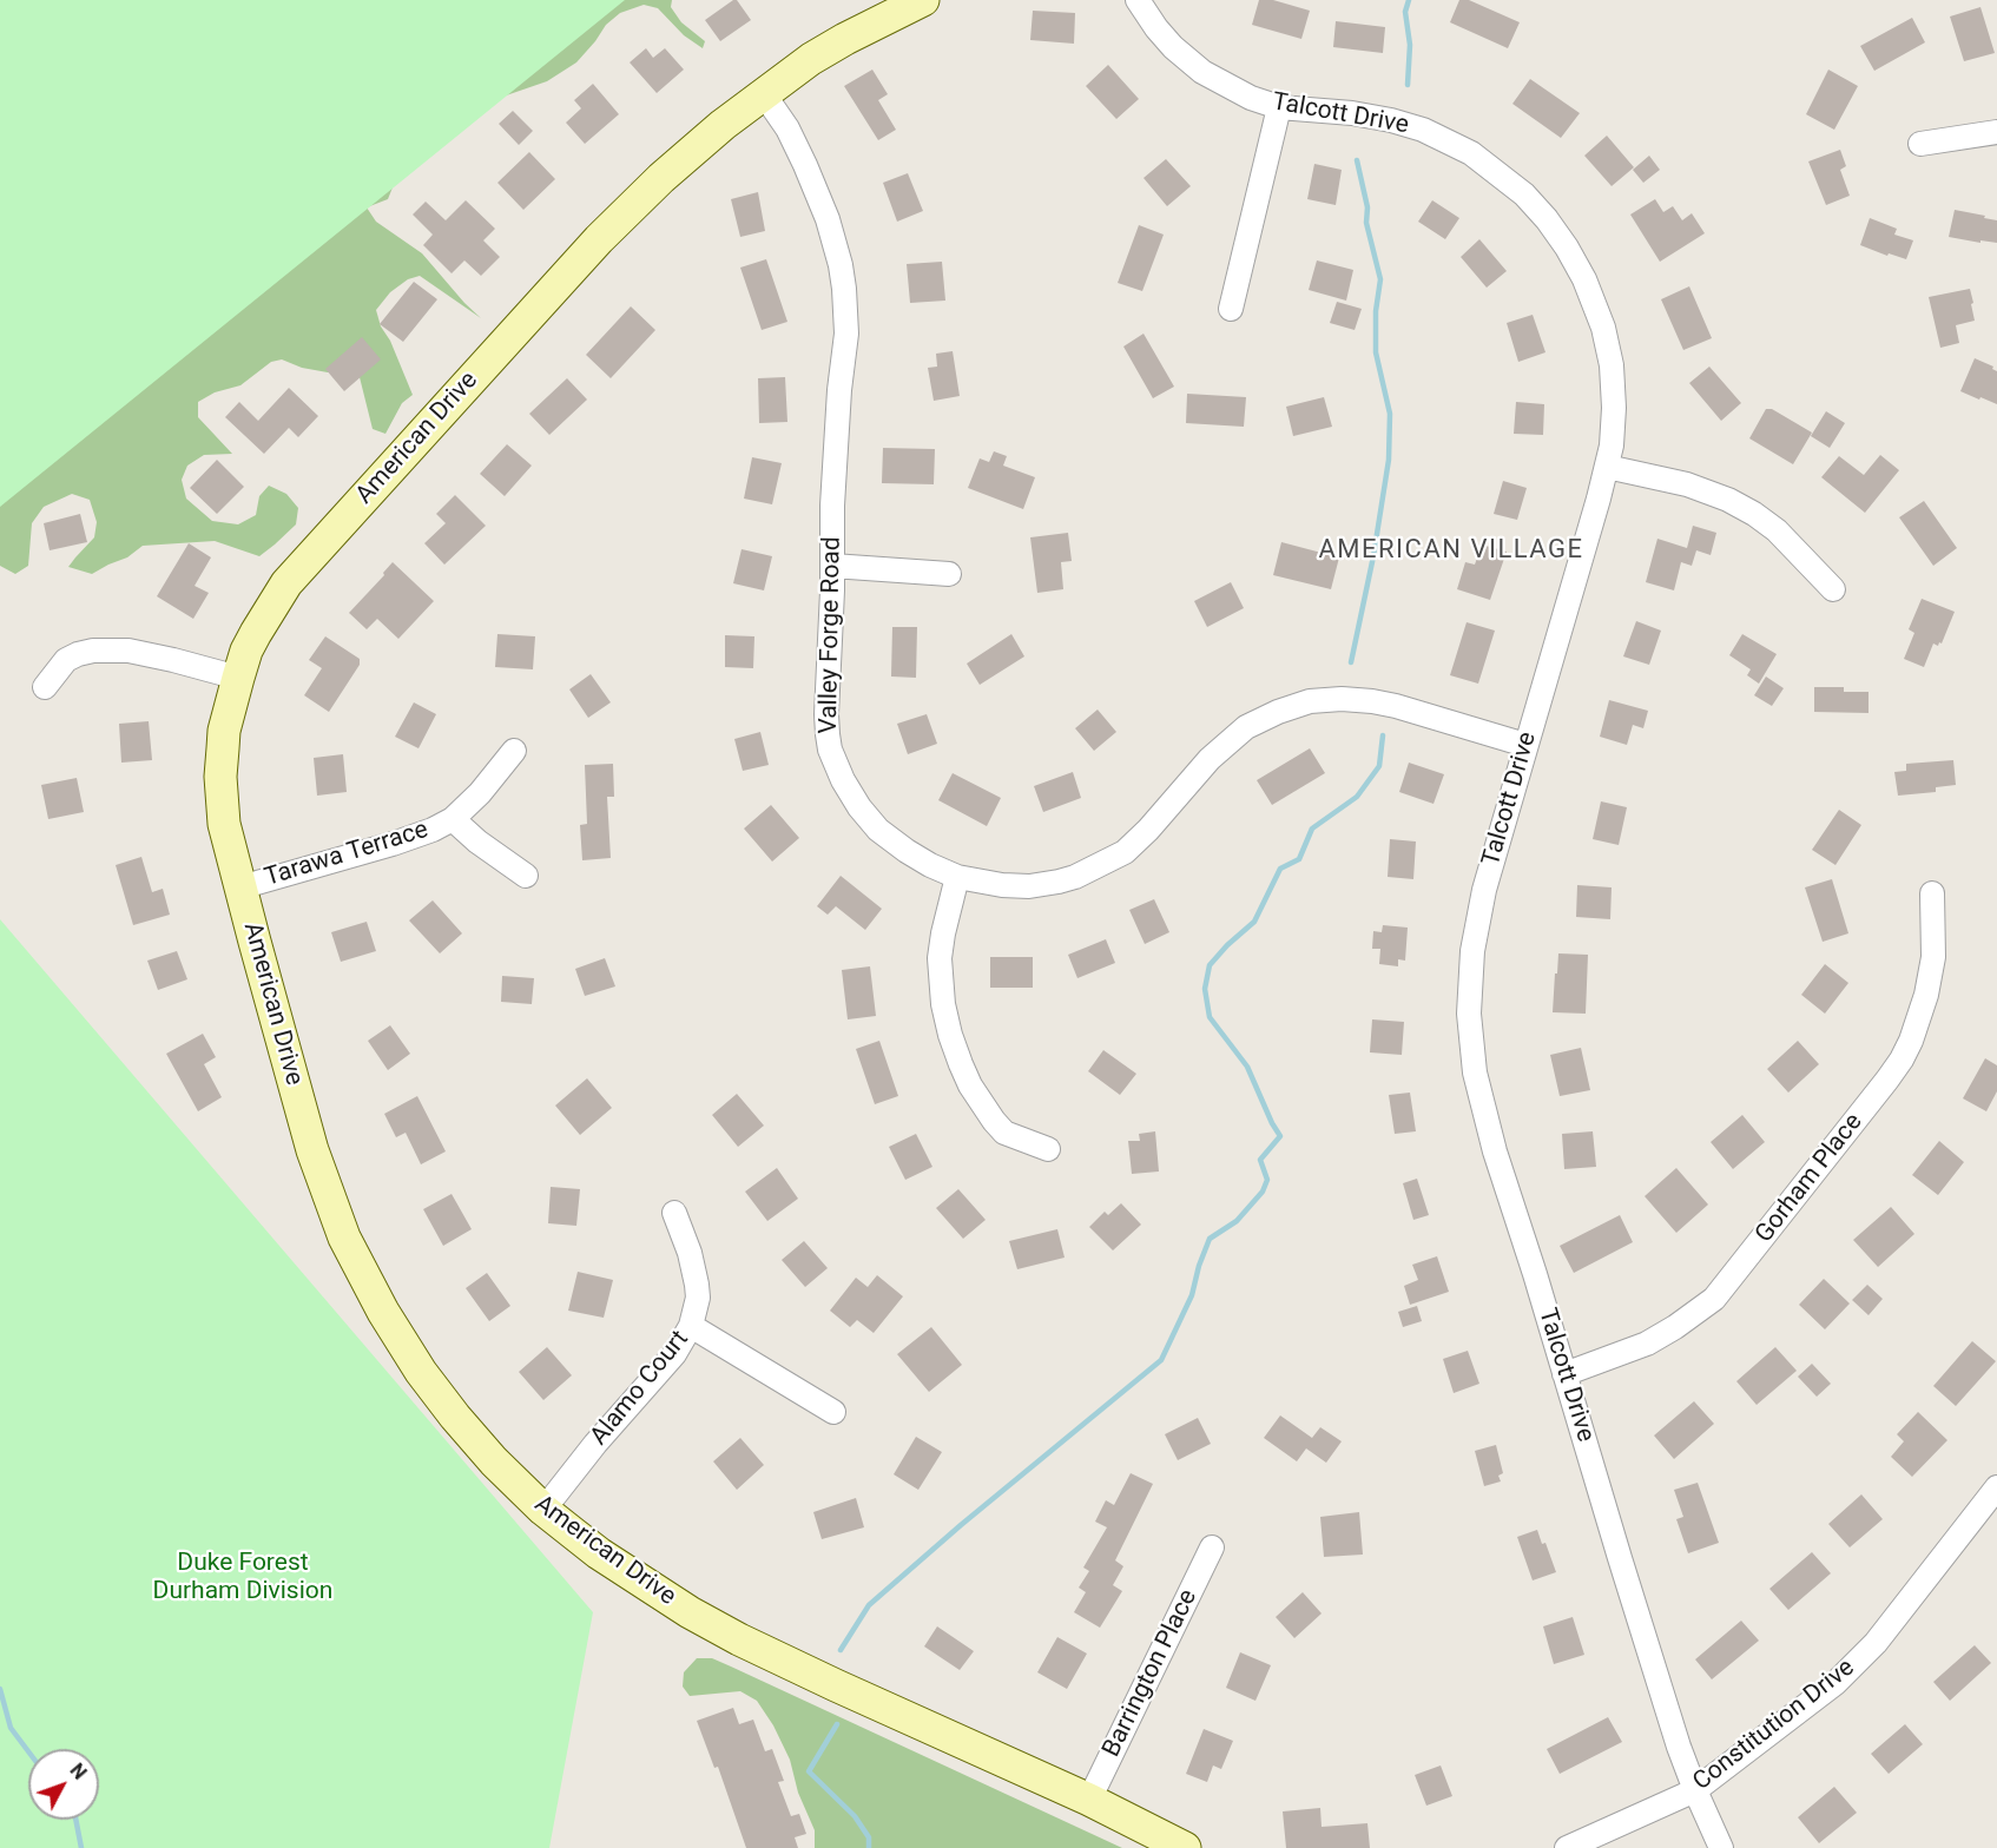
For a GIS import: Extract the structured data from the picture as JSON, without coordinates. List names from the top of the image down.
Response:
{
  "streets": {
    "street": [
      "Talcott Drive",
      "American Drive",
      "Valley Forge Road",
      "Tarawa Terrace",
      "Gorham Place",
      "Alamo Court",
      "Barrington Place",
      "Constitution Drive"
    ]
  },
  "crossings": [
    ["Talcott Drive", "Valley Forge Road"],
    ["Talcott Drive", "Gorham Place"],
    ["Talcott Drive", "Constitution Drive"],
    ["American Drive", "Valley Forge Road"],
    ["American Drive", "Tarawa Terrace"],
    ["American Drive", "Alamo Court"],
    ["American Drive", "Barrington Place"]
  ],
  "districts": ["AMERICAN VILLAGE"],
  "parks": ["Duke Forest Durham Division"],
  "north": "top right"
}
